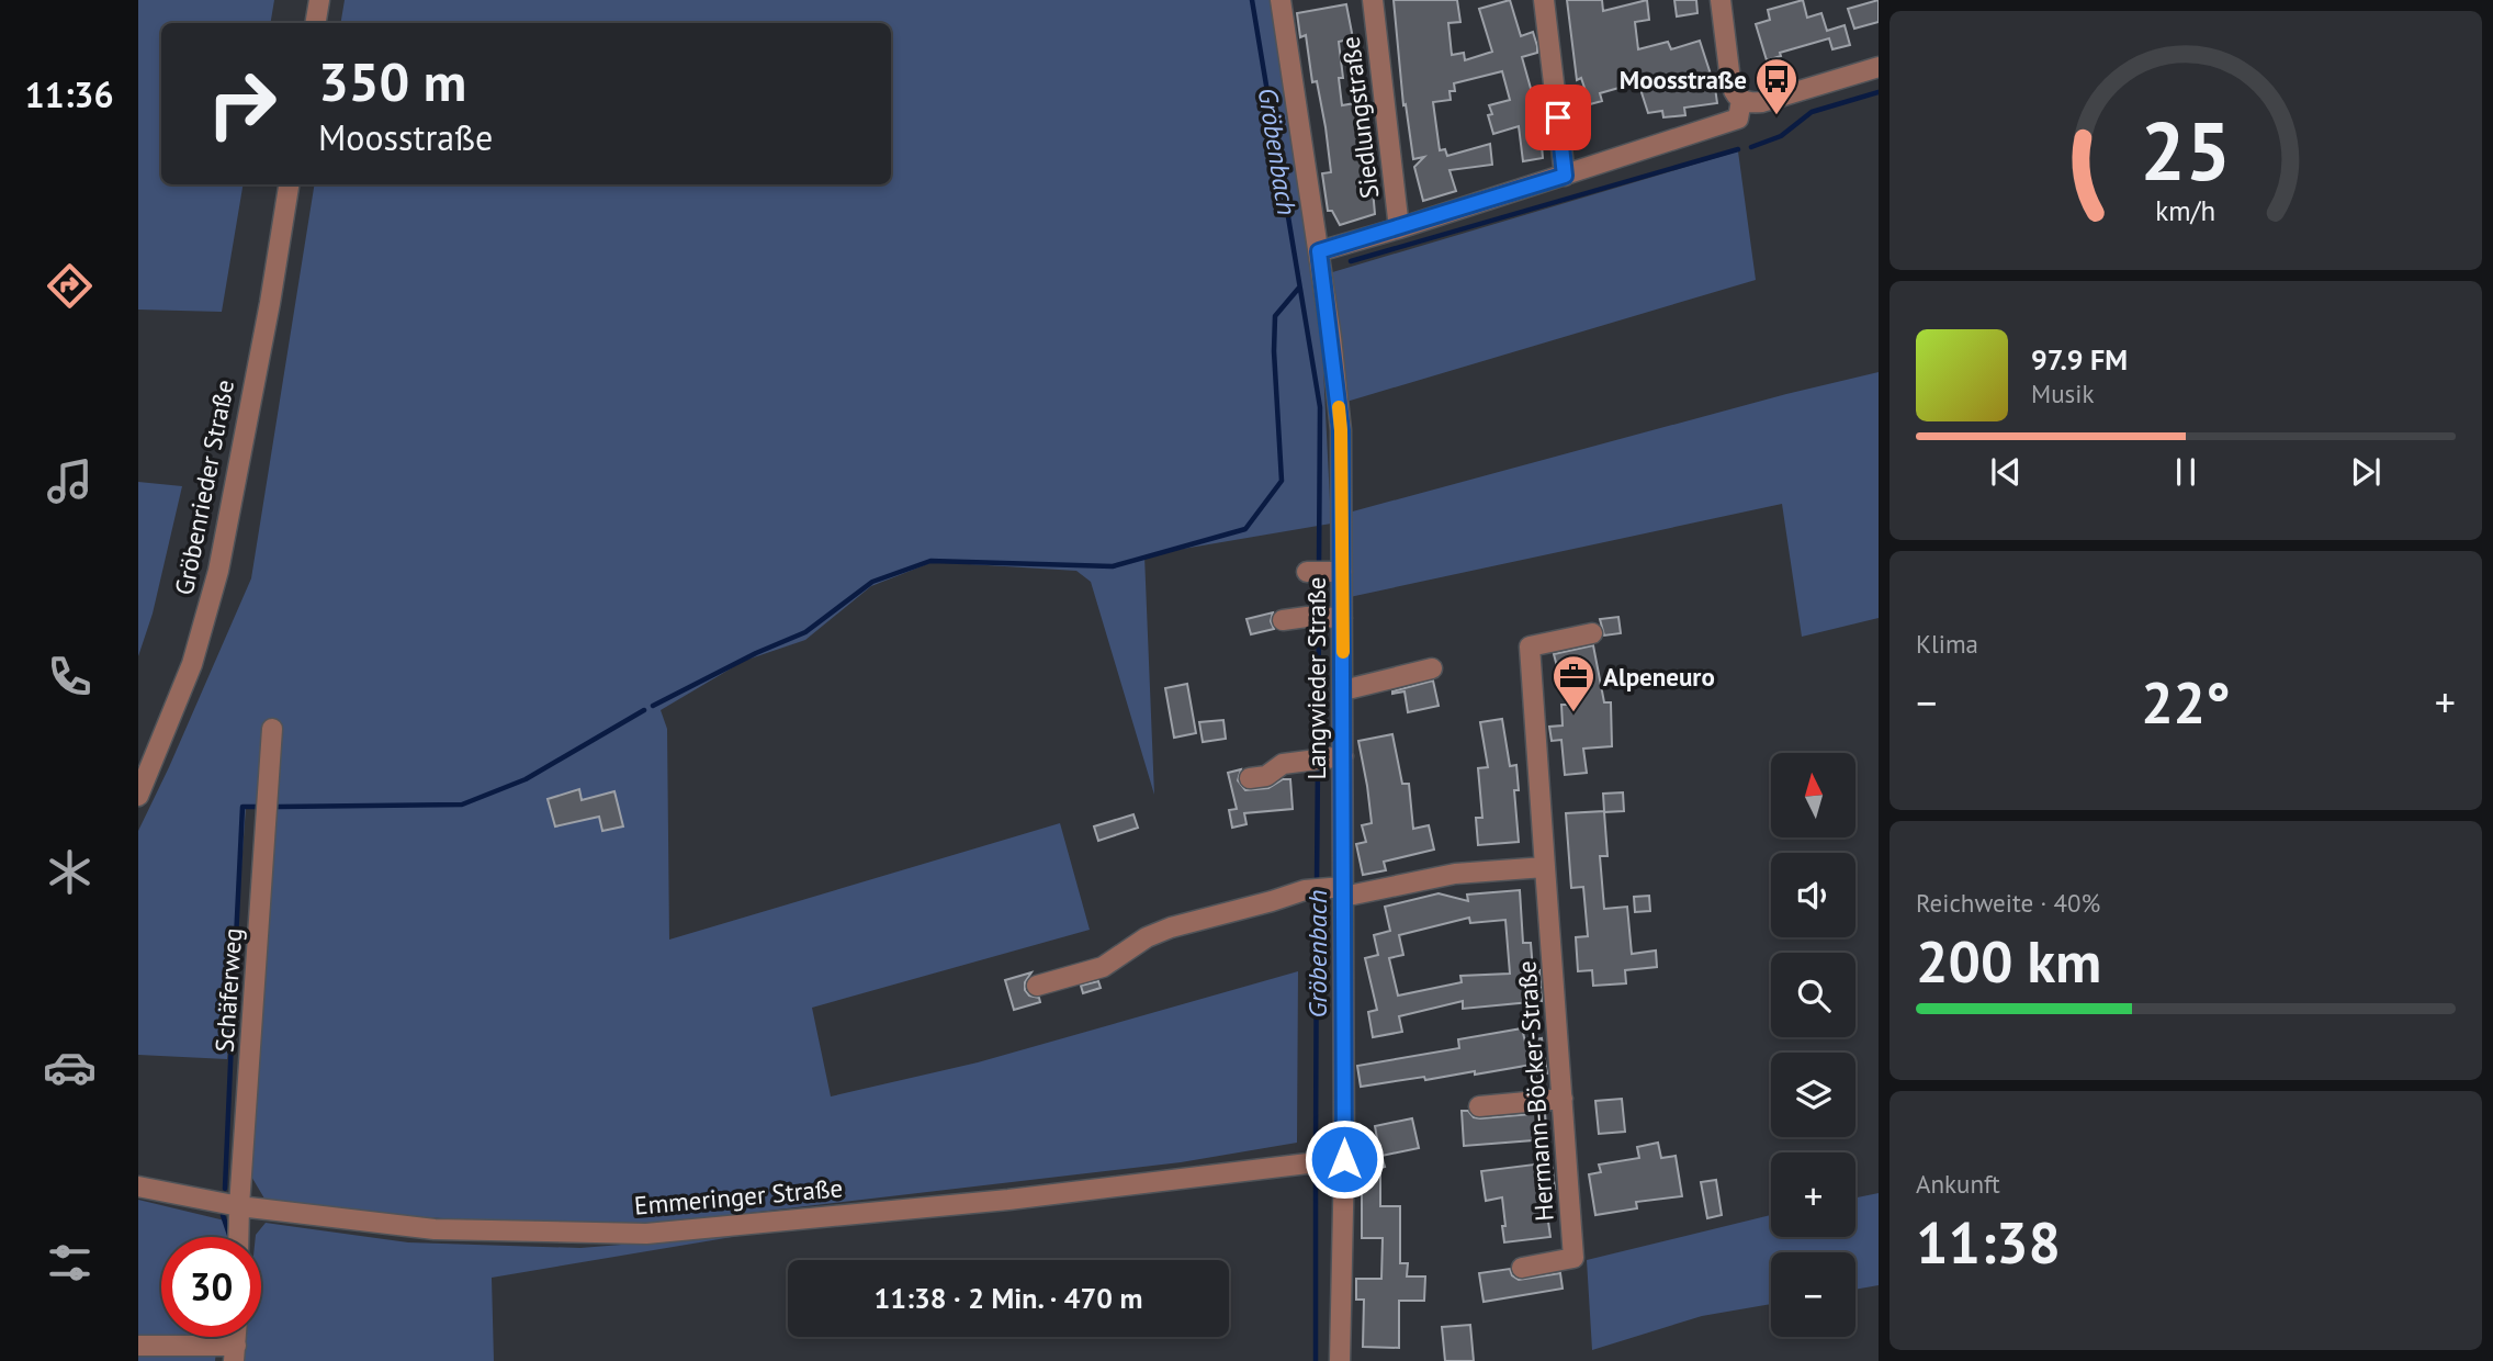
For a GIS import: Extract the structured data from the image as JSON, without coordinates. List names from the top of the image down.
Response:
{
  "streets": {
    "street": [
      "Siedlungstraße",
      "Gröbenrieder Straße",
      "Langwieder Straße",
      "Schäferweg",
      "Hermann-Böcker-Straße",
      "Emmeringer Straße"
    ]
  },
  "crossings": [
    ["Langwieder Straße", "Emmeringer Straße"],
    ["Schäferweg", "Emmeringer Straße"]
  ],
  "water": ["Gröbenbach"],
  "places": {
    "bus stop": ["Moosstraße"],
    "office": ["Alpeneuro"]
  },
  "north": "top",
  "page": {
    "tabs": "11:36",
    "turn": ["350 m", "Moosstraße"],
    "song": ["97.9 FM", "Musik"],
    "tile": [
      "Klima",
      ["Reichweite · 40%", "200 km"],
      ["Ankunft", "11:38"]
    ],
    "heat": ["−", "22°", "+"],
    "map_buttons": ["+", "−"],
    "limit": "30",
    "trip": "11:38 · 2 Min. · 470 m",
    "gauge": ["25", "km/h"]
  }
}
